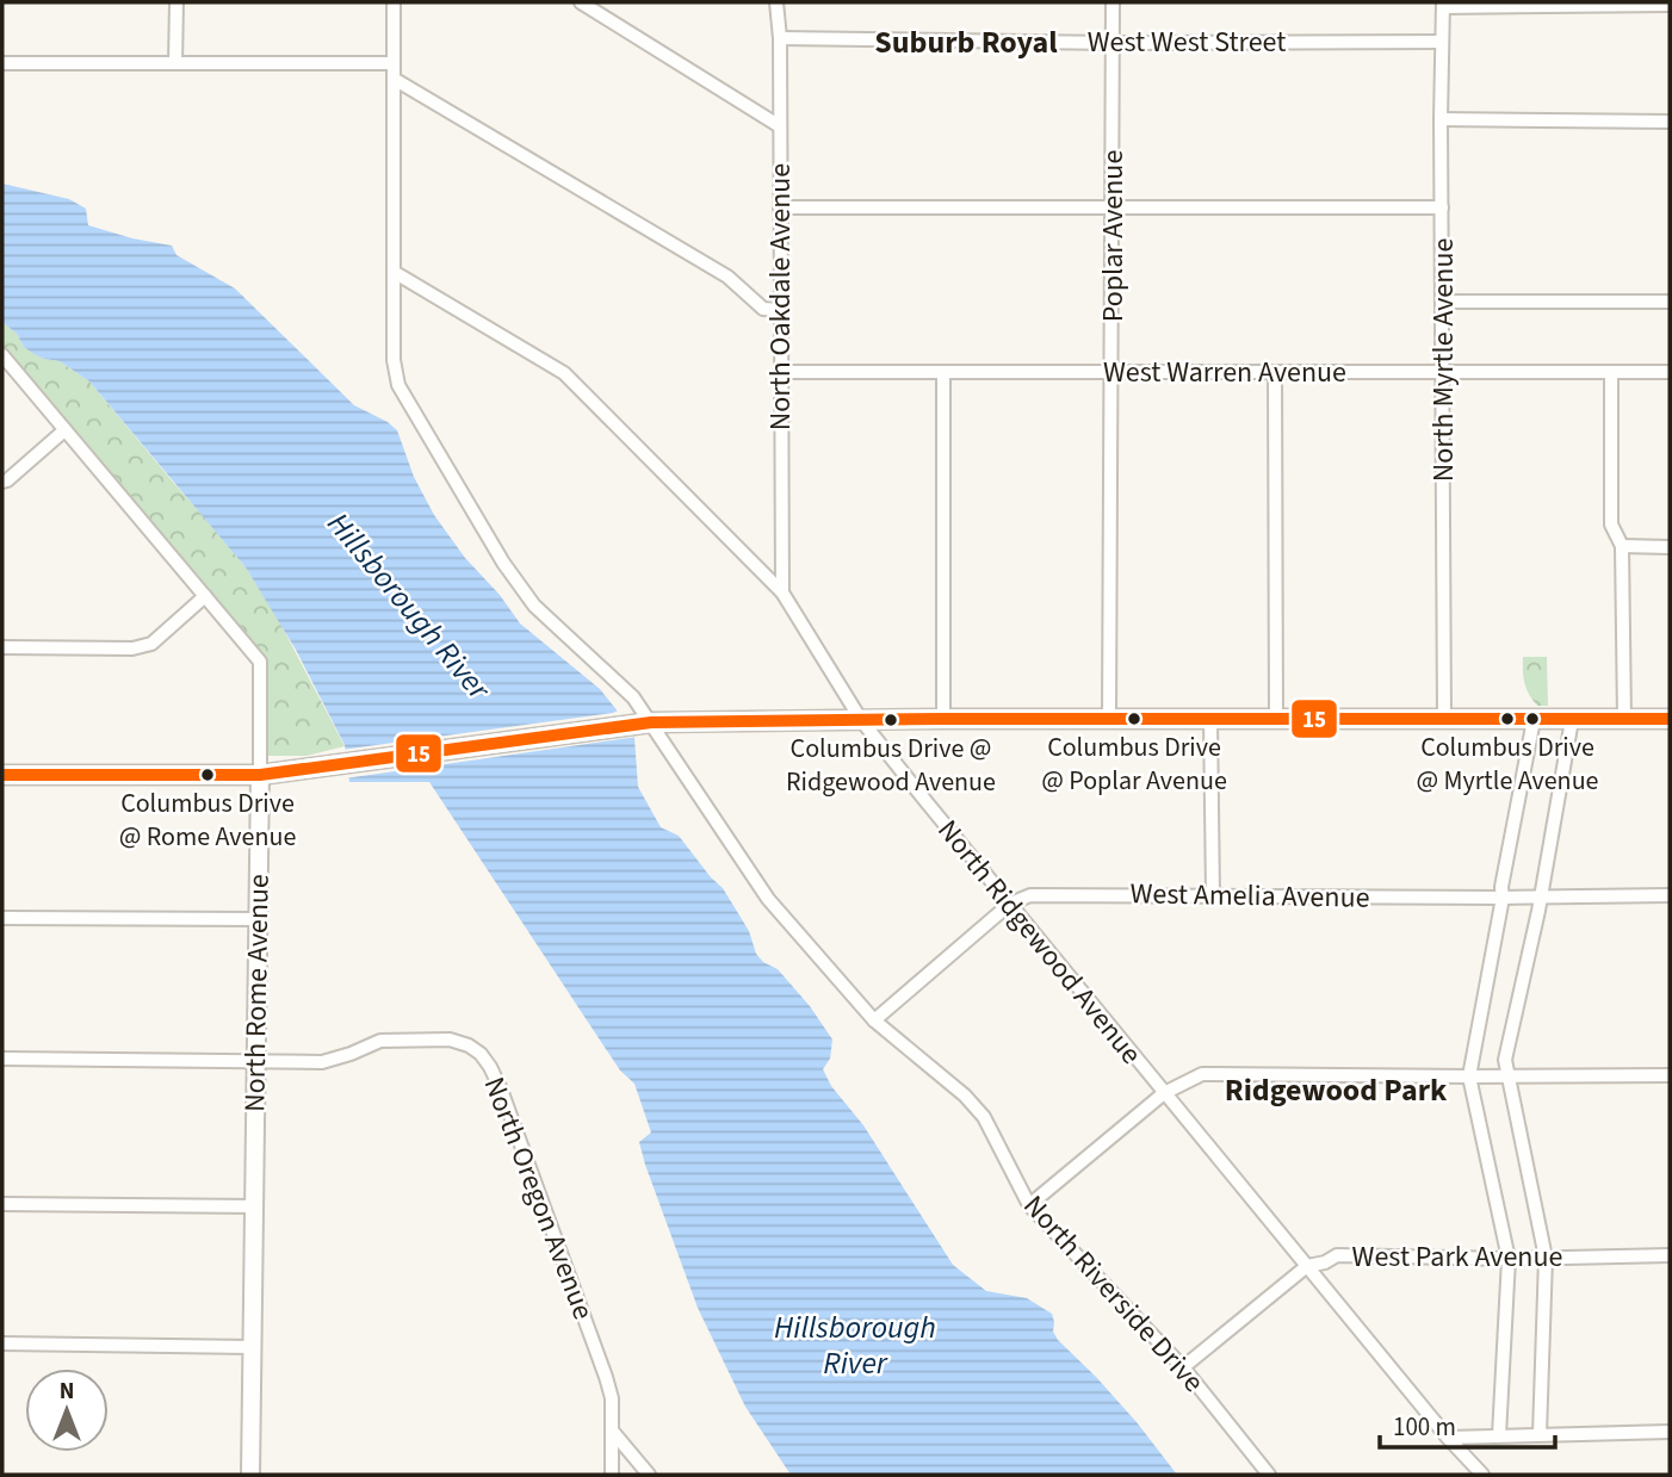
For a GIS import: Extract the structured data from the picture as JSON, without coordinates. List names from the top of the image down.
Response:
{
  "streets": {
    "street": [
      "West West Street",
      "Poplar Avenue",
      "North Oakdale Avenue",
      "North Myrtle Avenue",
      "West Warren Avenue",
      "West Amelia Avenue",
      "North Ridgewood Avenue",
      "North Rome Avenue",
      "North Oregon Avenue",
      "West Park Avenue",
      "North Riverside Drive"
    ]
  },
  "crossings": [
    ["West West Street", "Poplar Avenue"],
    ["West West Street", "North Oakdale Avenue"],
    ["West West Street", "North Myrtle Avenue"],
    ["Poplar Avenue", "West Warren Avenue"],
    ["North Oakdale Avenue", "West Warren Avenue"],
    ["North Oakdale Avenue", "North Ridgewood Avenue"],
    ["North Myrtle Avenue", "West Warren Avenue"],
    ["West Amelia Avenue", "North Ridgewood Avenue"],
    ["West Amelia Avenue", "North Riverside Drive"],
    ["North Ridgewood Avenue", "West Park Avenue"],
    ["North Ridgewood Avenue", "North Riverside Drive"],
    ["North Rome Avenue", "North Oregon Avenue"],
    ["West Park Avenue", "North Riverside Drive"]
  ],
  "districts": ["Suburb Royal", "Ridgewood Park"],
  "water": ["Hillsborough River"],
  "places": [
    "Columbus Drive @ Poplar Avenue",
    "Columbus Drive @ Myrtle Avenue",
    "Columbus Drive @ Ridgewood Avenue",
    "Columbus Drive @ Rome Avenue"
  ],
  "lines": ["transit line 15"],
  "scale_bar": "100 m",
  "north": "top"
}
